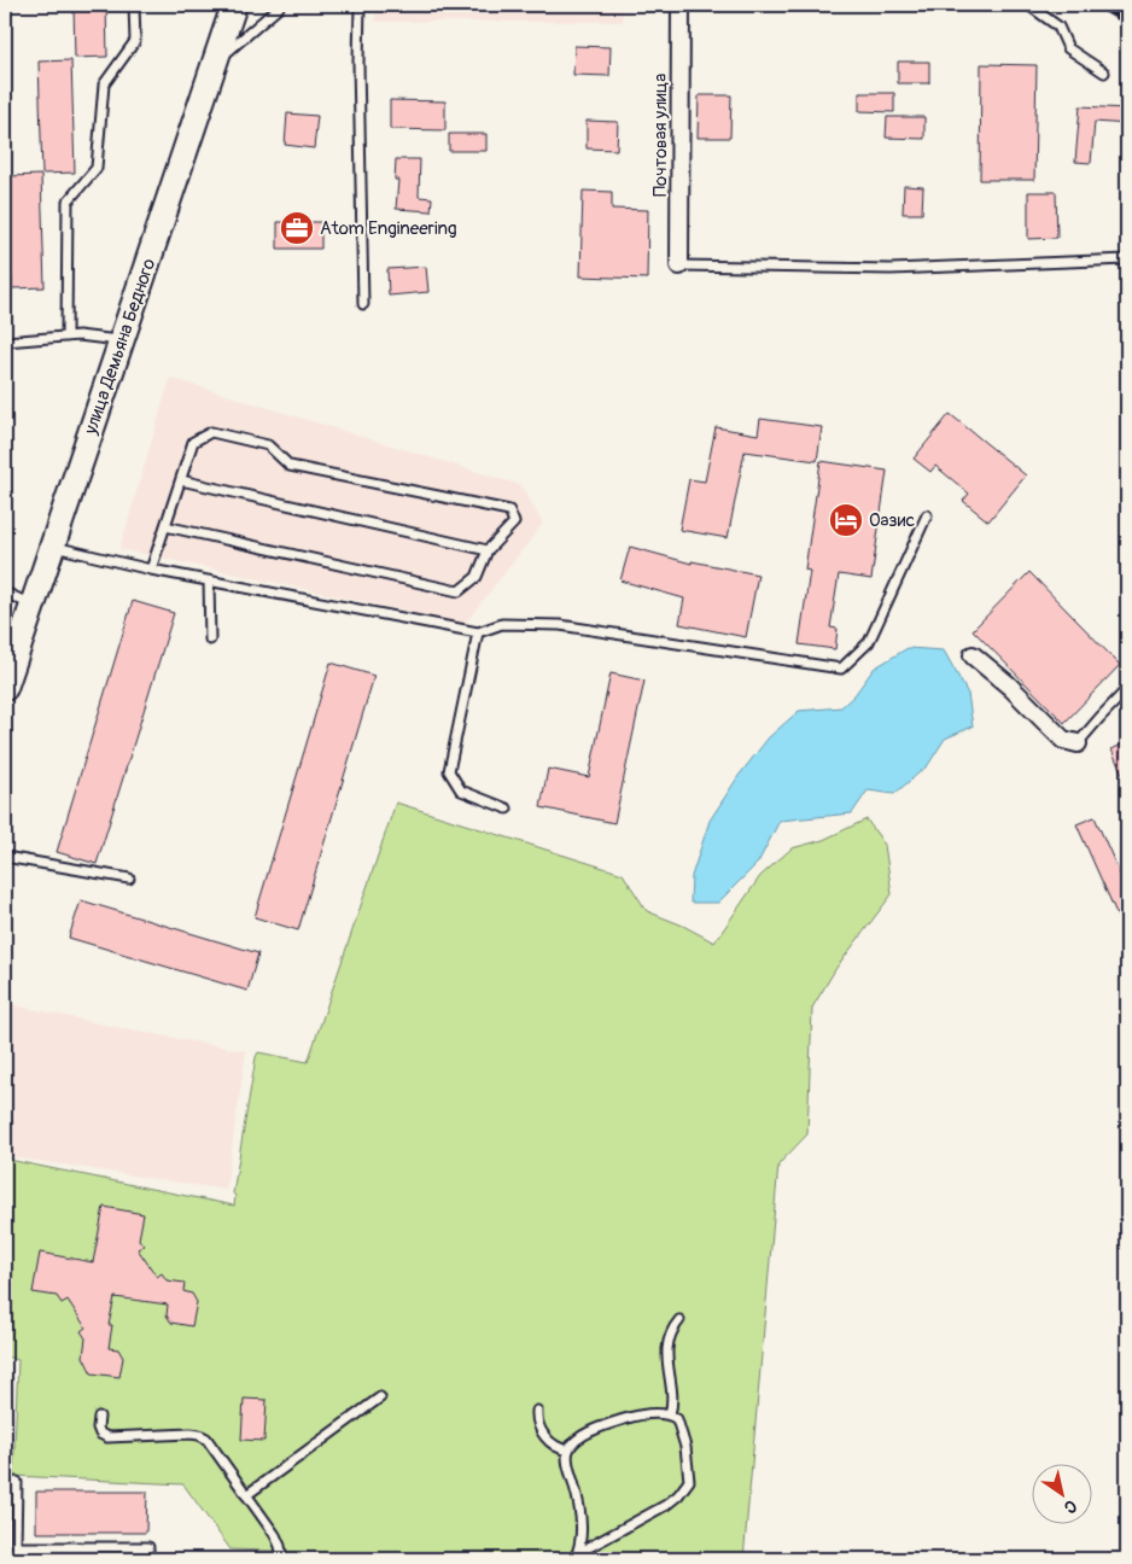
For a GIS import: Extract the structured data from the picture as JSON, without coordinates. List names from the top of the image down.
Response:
{
  "streets": {
    "main road": ["улица Демьяна Бедного"],
    "street": ["Почтовая улица"]
  },
  "places": {
    "office": ["Atom Engineering"],
    "hotel": ["Оазис"]
  },
  "north": "bottom right"
}
